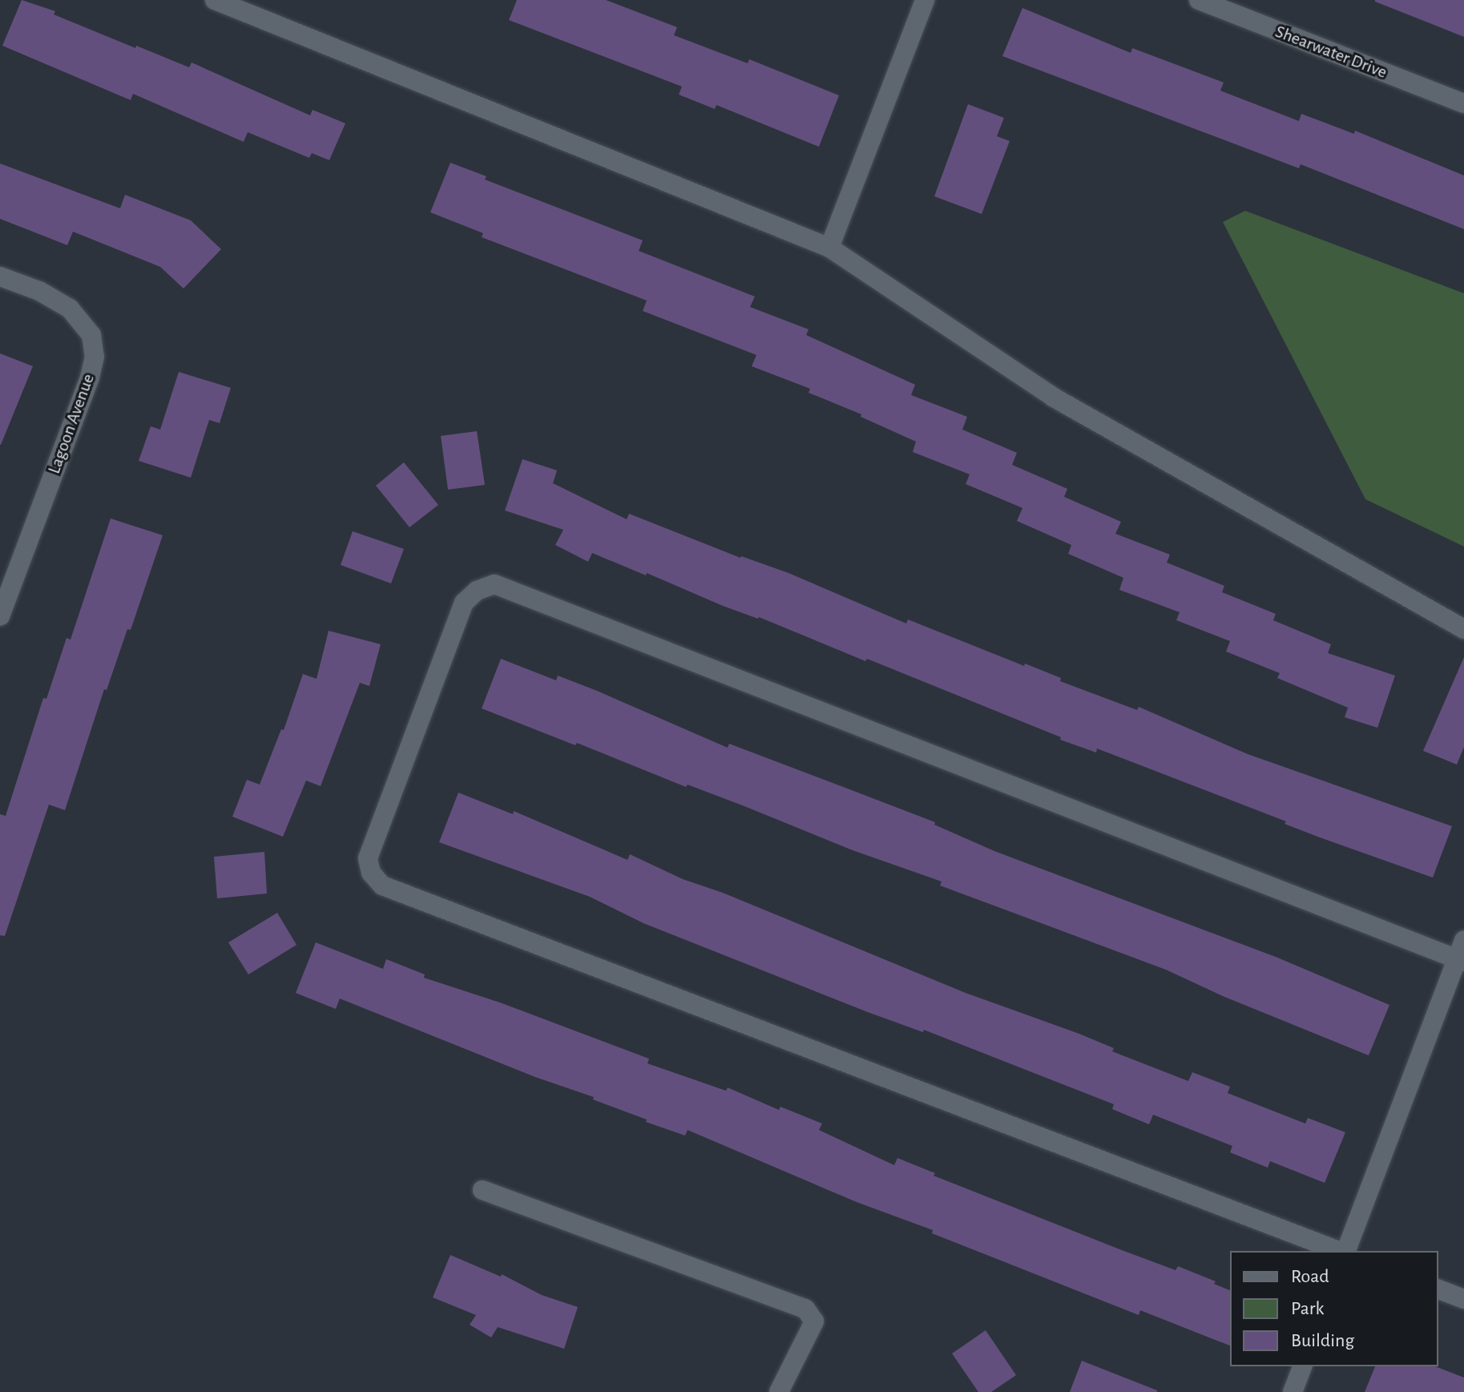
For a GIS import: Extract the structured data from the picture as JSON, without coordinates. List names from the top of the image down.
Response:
{
  "streets": {
    "street": ["Shearwater Drive", "Lagoon Avenue"]
  },
  "legend": ["Road", "Park", "Building"]
}
